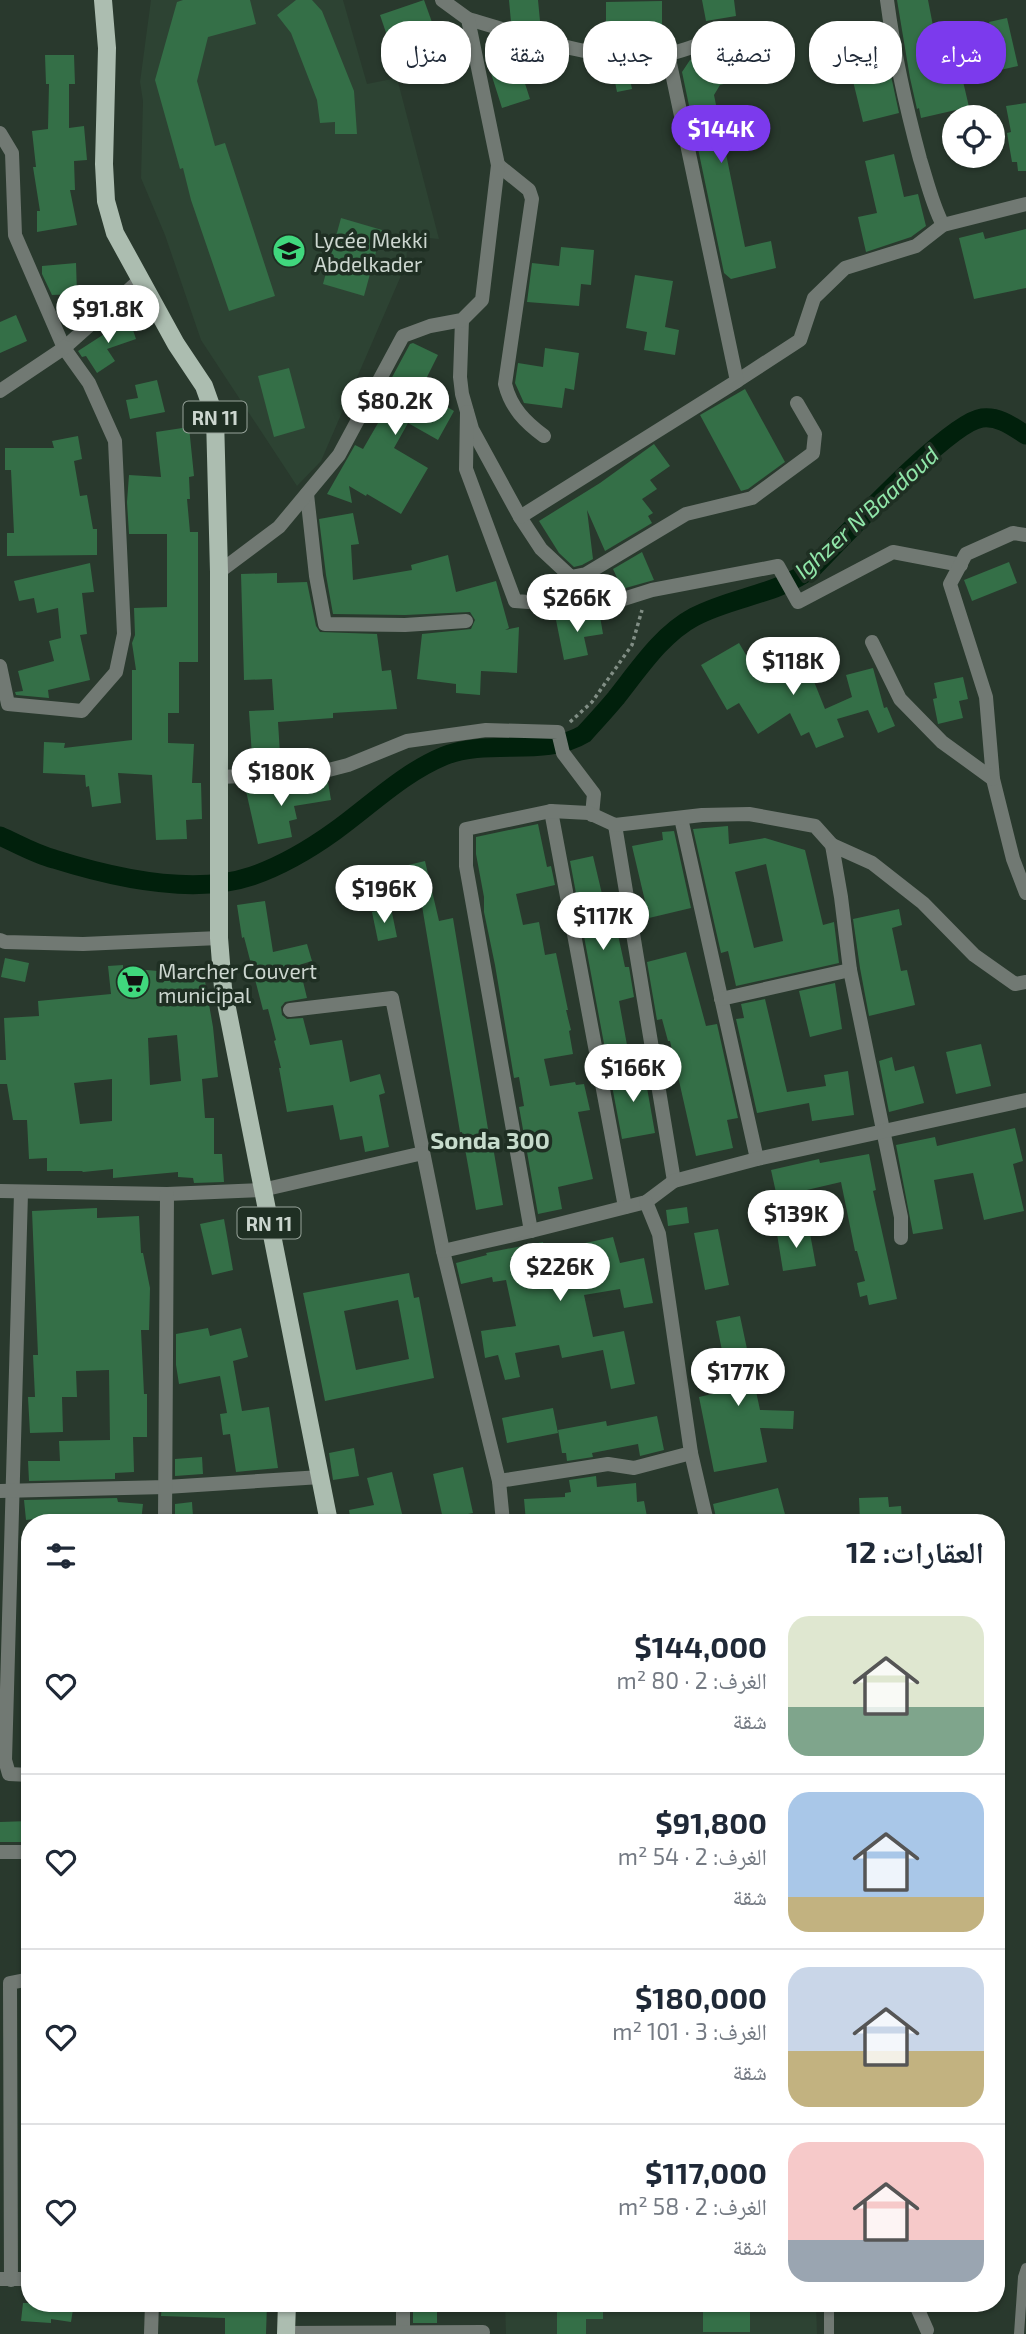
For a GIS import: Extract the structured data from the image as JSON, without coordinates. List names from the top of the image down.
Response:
{
  "streets": {
    "main road": ["RN 11"]
  },
  "districts": ["Sonda 300"],
  "water": ["Ighzer N'Baadoud"],
  "places": {
    "school or university": ["Lycée Mekki Abdelkader"],
    "supermarket": ["Marcher Couvert municipal"]
  },
  "page": {
    "chip": [
      "شراء",
      "إيجار",
      "تصفية",
      "جديد",
      "شقة",
      "منزل"
    ],
    "price": [
      "$144K",
      "$91.8K",
      "$80.2K",
      "$266K",
      "$118K",
      "$180K",
      "$196K",
      "$117K",
      "$166K",
      "$139K",
      "$226K",
      "$177K"
    ],
    "heading": "العقارات: 12",
    "list": [
      {
        "name": "$144,000",
        "note": "الغرف: 2 · 80 m² · شقة"
      },
      {
        "name": "$91,800",
        "note": "الغرف: 2 · 54 m² · شقة"
      },
      {
        "name": "$180,000",
        "note": "الغرف: 3 · 101 m² · شقة"
      },
      {
        "name": "$117,000",
        "note": "الغرف: 2 · 58 m² · شقة"
      }
    ]
  }
}
